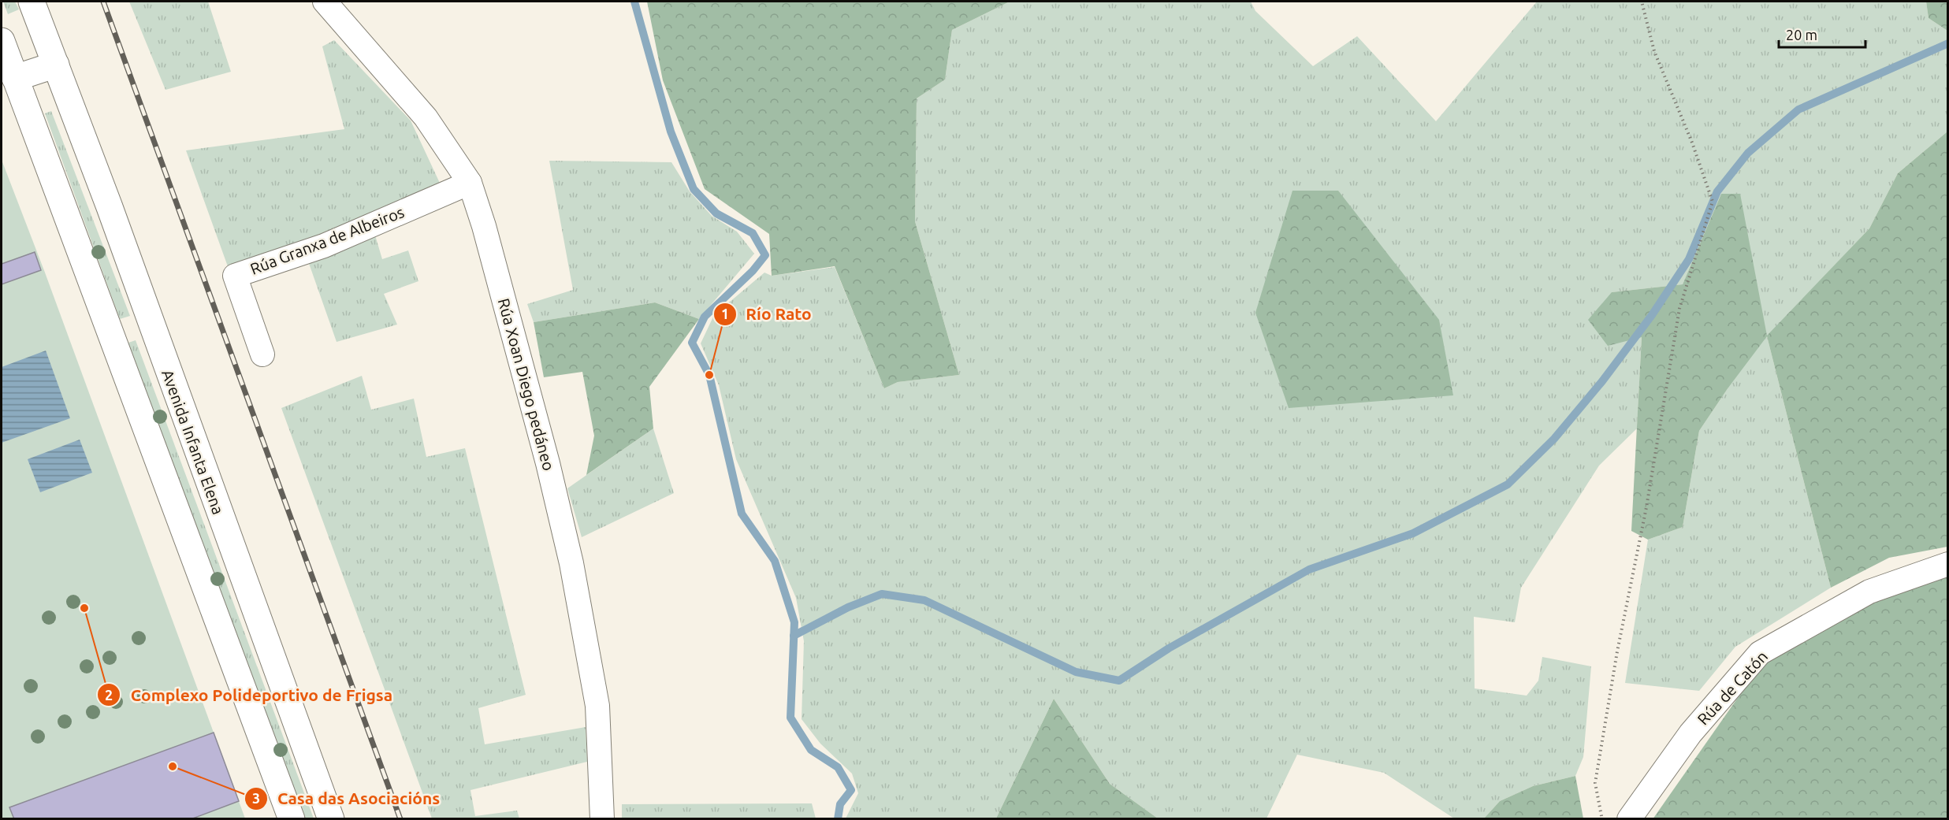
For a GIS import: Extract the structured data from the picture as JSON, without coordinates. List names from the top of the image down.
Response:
{
  "streets": {
    "street": [
      "Rúa Granxa de Albeiros",
      "Rúa Xoan Diego pedáneo",
      "Avenida Infanta Elena",
      "Rúa de Catón"
    ]
  },
  "crossings": [
    ["Rúa Granxa de Albeiros", "Rúa Xoan Diego pedáneo"]
  ],
  "places": ["Río Rato", "Complexo Polideportivo de Frigsa", "Casa das Asociacións"],
  "scale_bar": "20 m"
}
